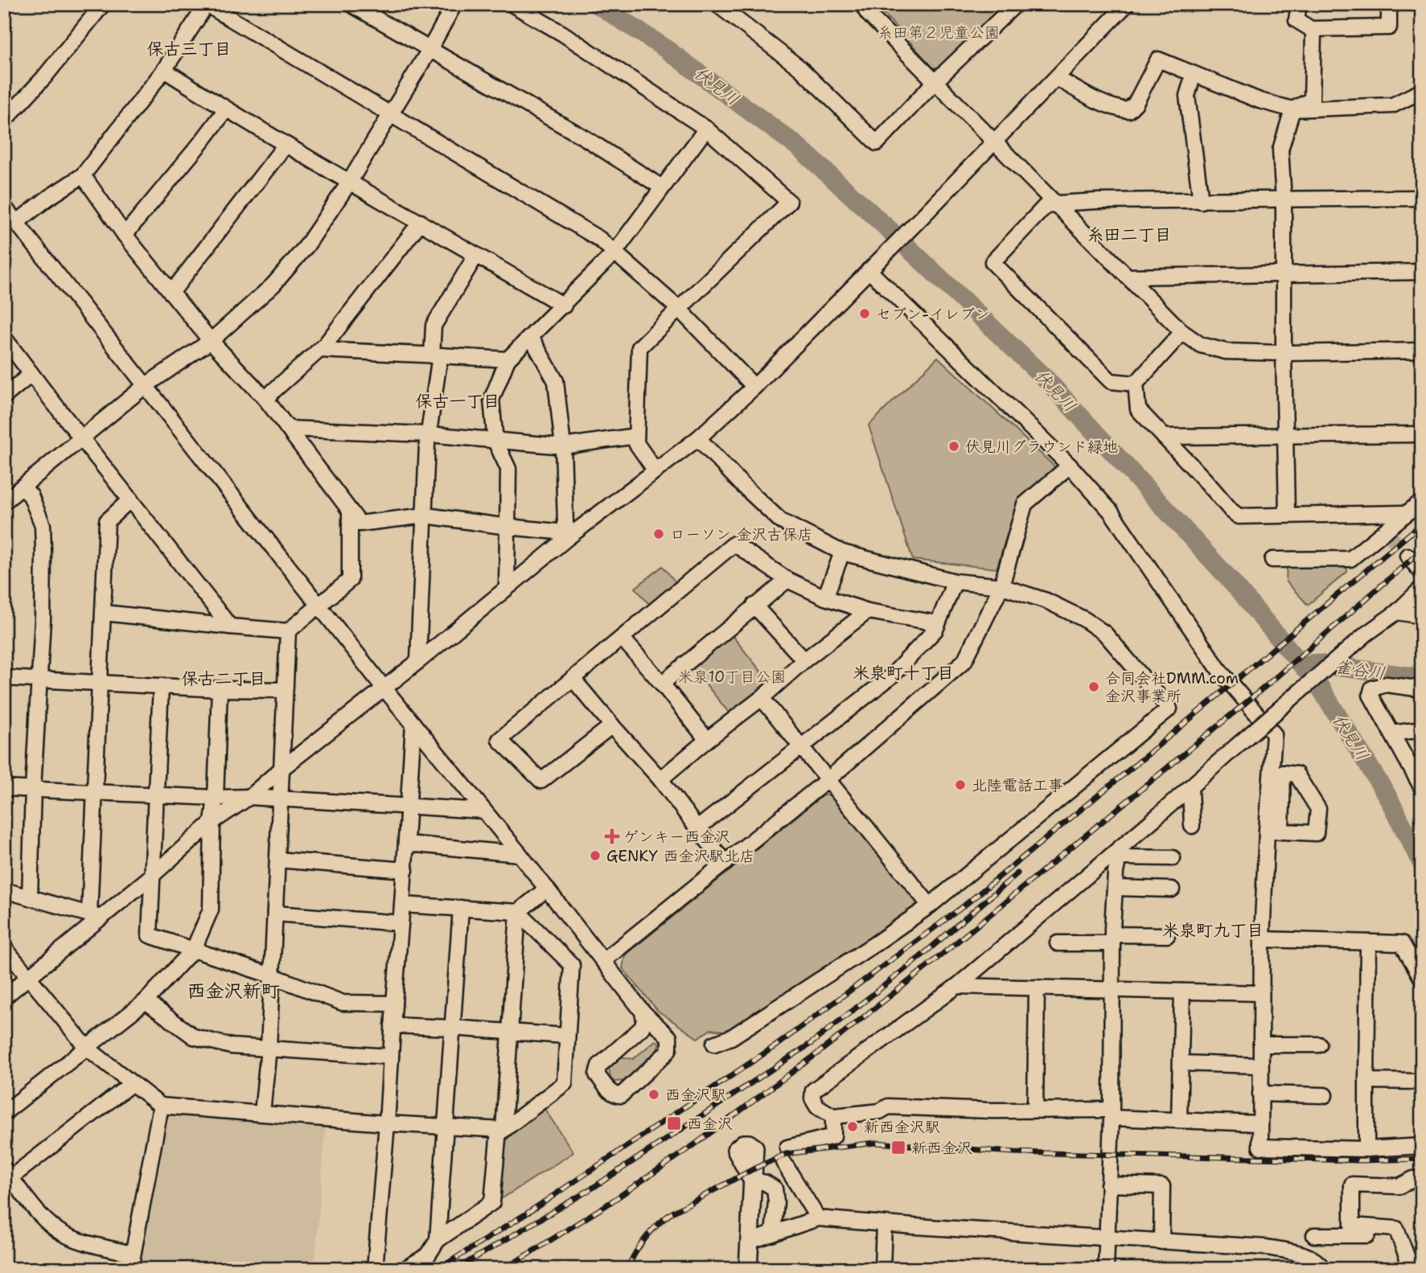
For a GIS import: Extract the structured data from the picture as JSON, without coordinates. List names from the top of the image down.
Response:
{
  "districts": [
    "保古三丁目",
    "糸田二丁目",
    "保古一丁目",
    "米泉町十丁目",
    "保古二丁目",
    "米泉町九丁目",
    "西金沢新町"
  ],
  "water": ["伏見川", "雀谷川"],
  "parks": ["糸田第２児童公園", "米泉10丁目公園"],
  "places": {
    "other": [
      "セブン-イレブン",
      "伏見川グラウンド緑地",
      "ローソン 金沢古保店",
      "合同会社DMM.com 金沢事業所",
      "北陸電話工事",
      "GENKY 西金沢駅北店",
      "西金沢駅",
      "新西金沢駅"
    ],
    "health": ["ゲンキー西金沢"],
    "transit": ["西金沢", "新西金沢"]
  }
}
